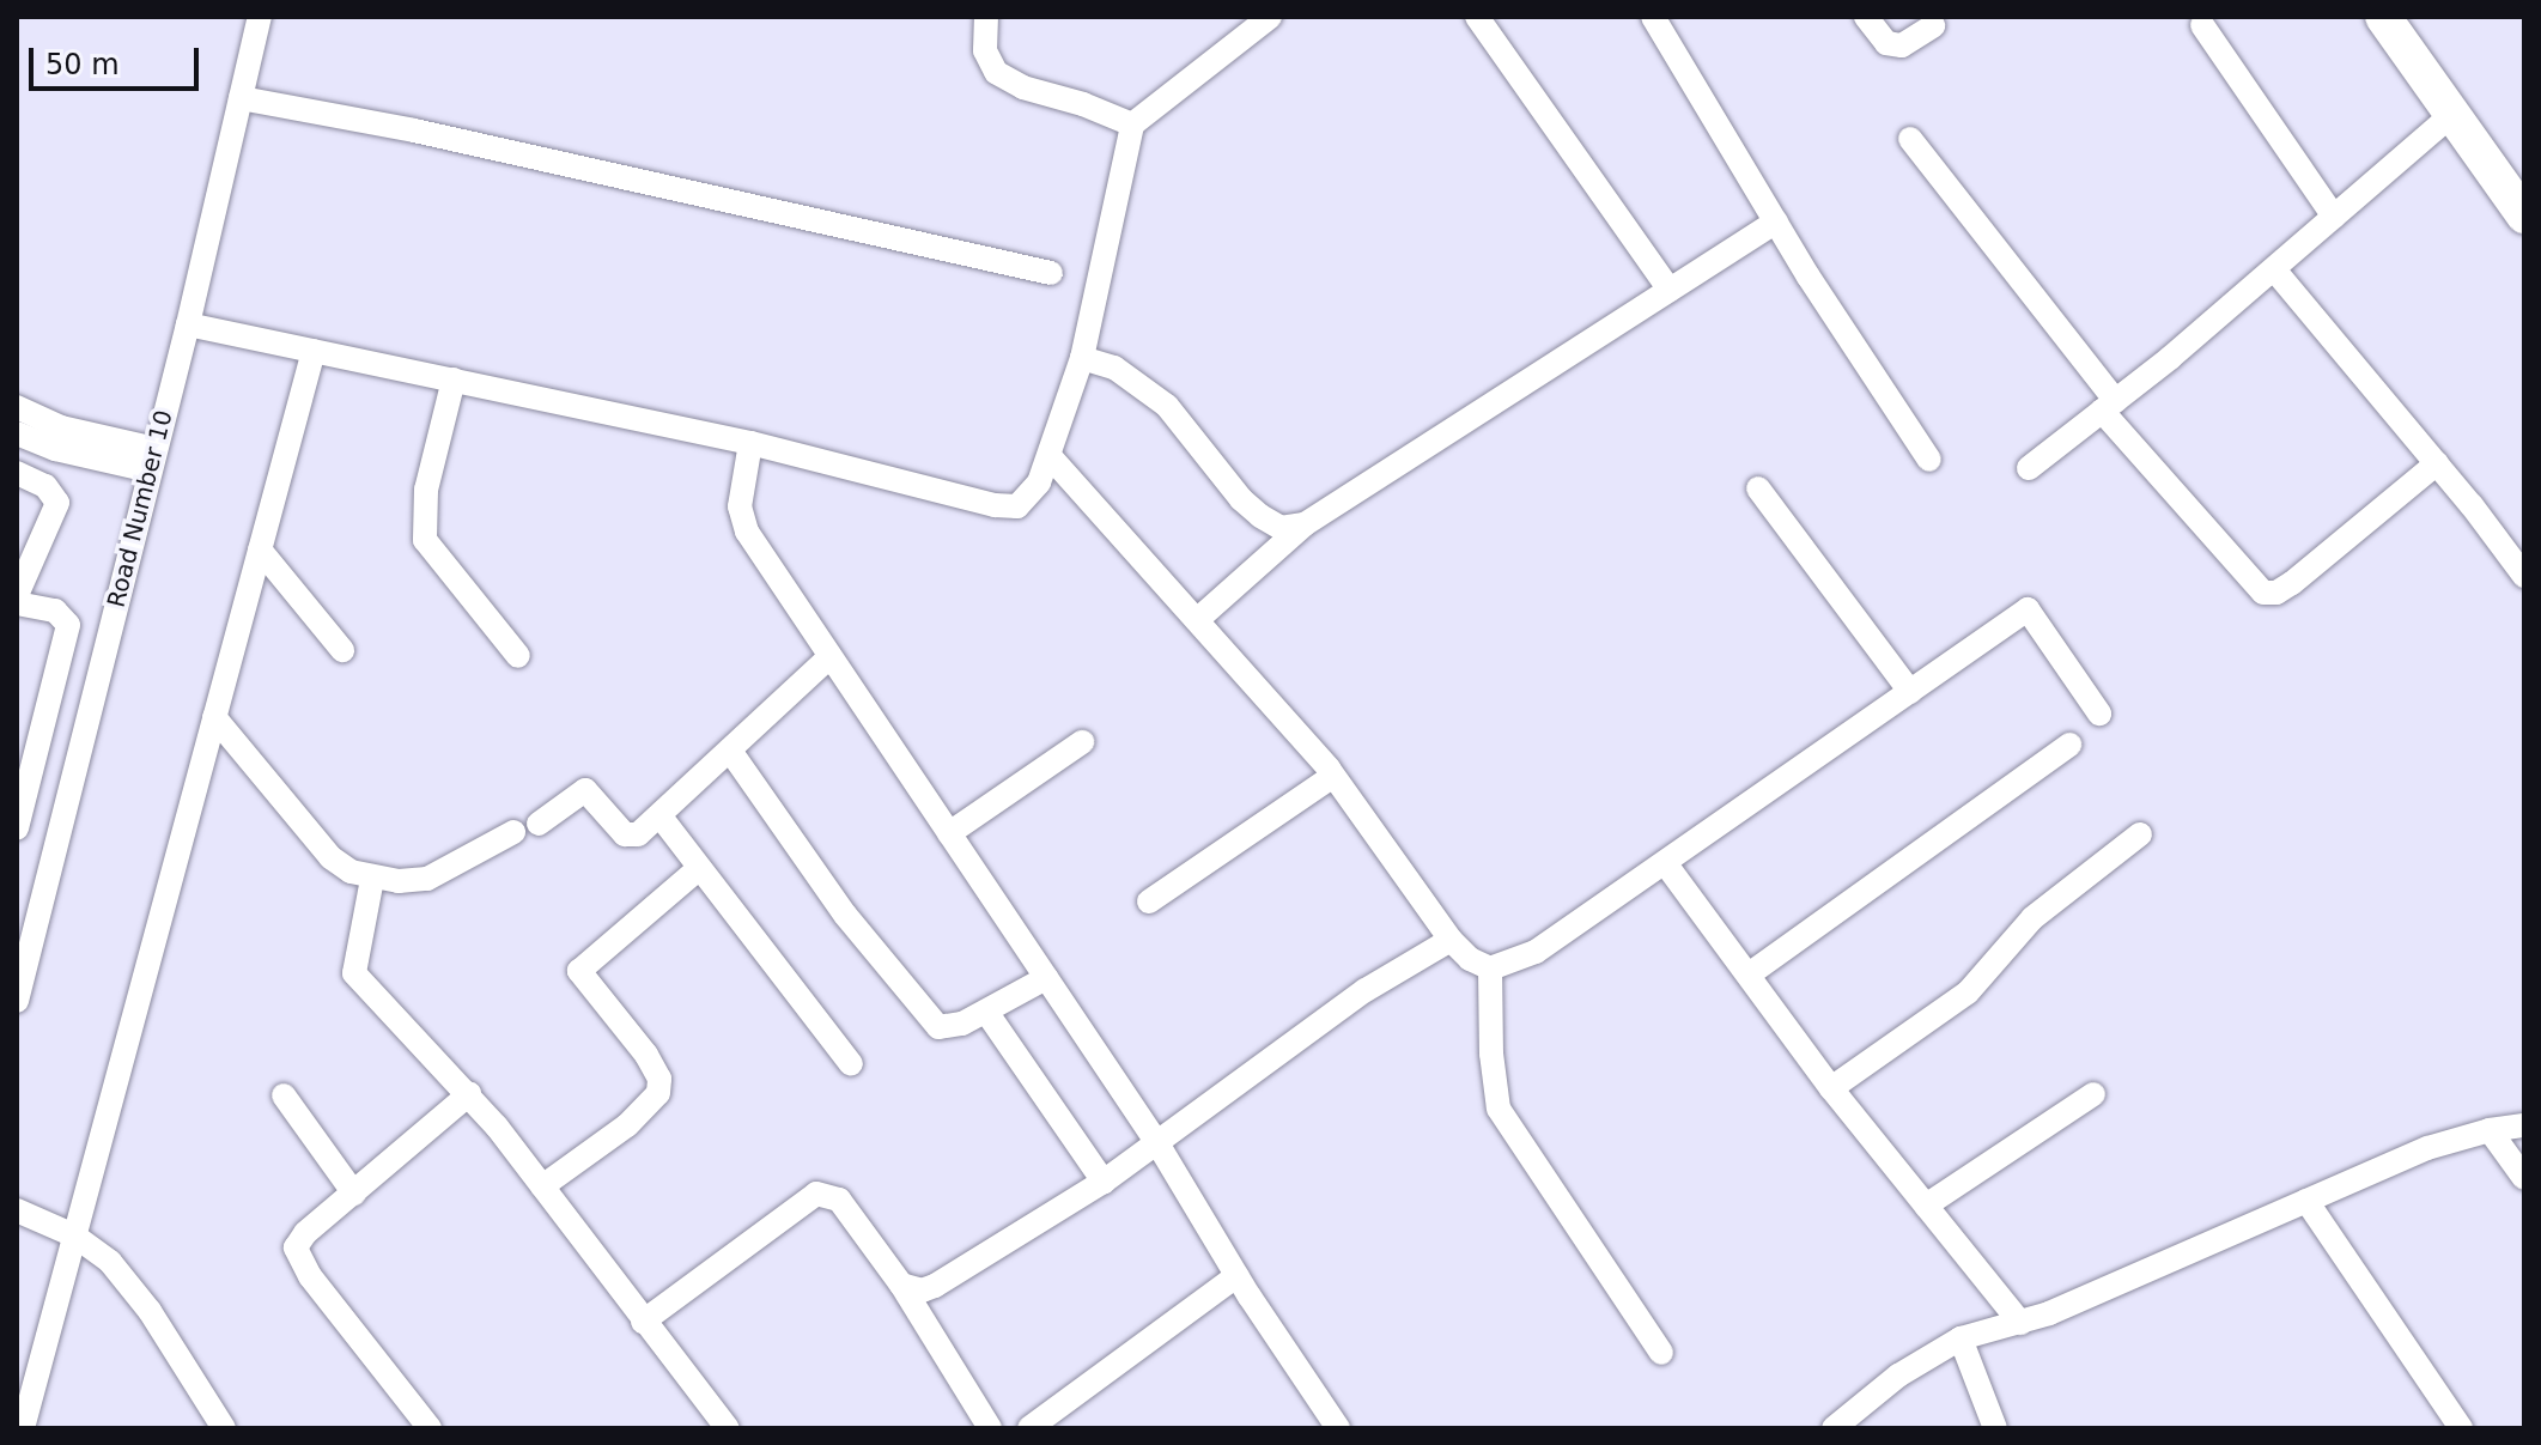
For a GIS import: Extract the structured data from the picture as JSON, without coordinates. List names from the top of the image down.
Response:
{
  "streets": {
    "street": ["Road Number 10"]
  },
  "scale_bar": "50 m"
}
